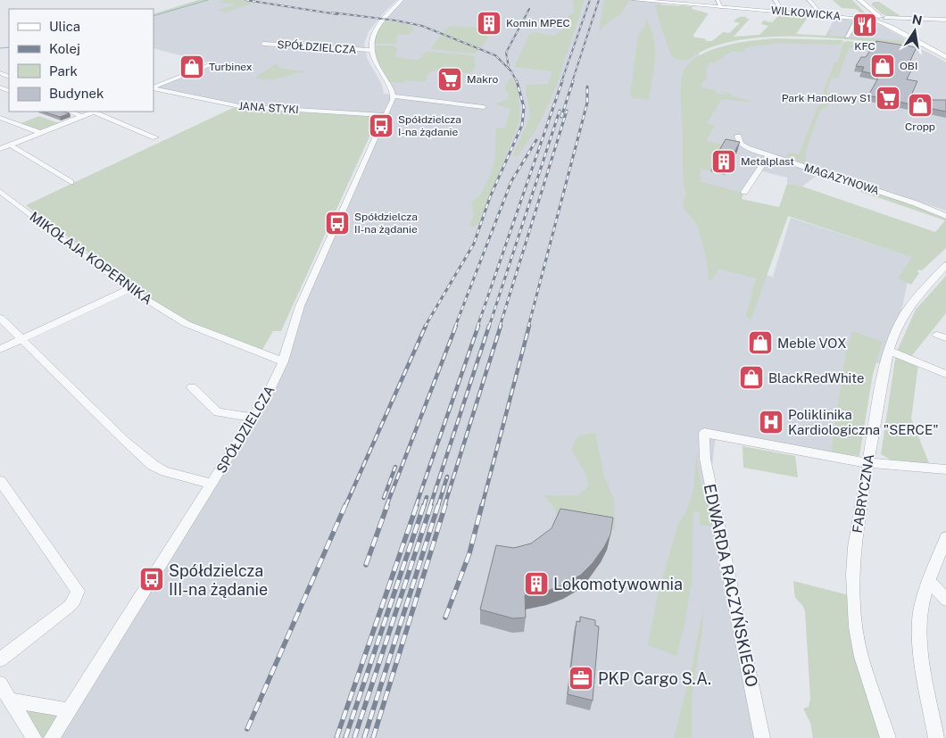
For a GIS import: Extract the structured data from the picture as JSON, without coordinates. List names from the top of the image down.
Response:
{
  "streets": {
    "main road": ["WILKOWICKA"],
    "street": [
      "SPÓŁDZIELCZA",
      "JANA STYKI",
      "MAGAZYNOWA",
      "MIKOŁAJA KOPERNIKA",
      "FABRYCZNA",
      "EDWARDA RACZYŃSKIEGO"
    ]
  },
  "crossings": [
    ["SPÓŁDZIELCZA", "JANA STYKI"],
    ["SPÓŁDZIELCZA", "MIKOŁAJA KOPERNIKA"],
    ["FABRYCZNA", "EDWARDA RACZYŃSKIEGO"]
  ],
  "places": {
    "building": ["Komin MPEC", "Metalplast", "Lokomotywownia"],
    "restaurant": ["KFC"],
    "shop": [
      "OBI",
      "Turbinex",
      "Cropp",
      "Meble VOX",
      "BlackRedWhite"
    ],
    "supermarket": ["Makro", "Park Handlowy S1"],
    "bus stop": ["Spółdzielcza I-na żądanie", "Spółdzielcza II-na żądanie", "Spółdzielcza III-na żądanie"],
    "hospital": ["Poliklinika Kardiologiczna \"SERCE\""],
    "office": ["PKP Cargo S.A."]
  },
  "legend": [
    "Ulica",
    "Kolej",
    "Park",
    "Budynek"
  ],
  "north": "top"
}
